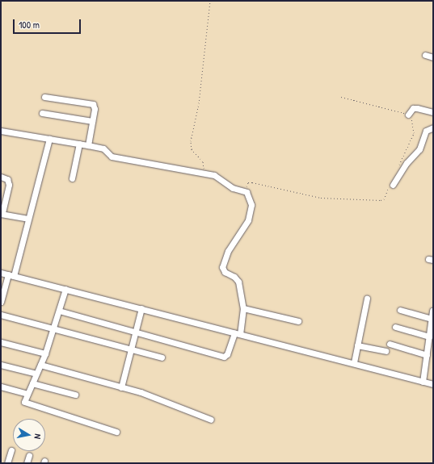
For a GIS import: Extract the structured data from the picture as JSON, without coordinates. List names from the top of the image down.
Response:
{
  "scale_bar": "100 m",
  "north": "right"
}
